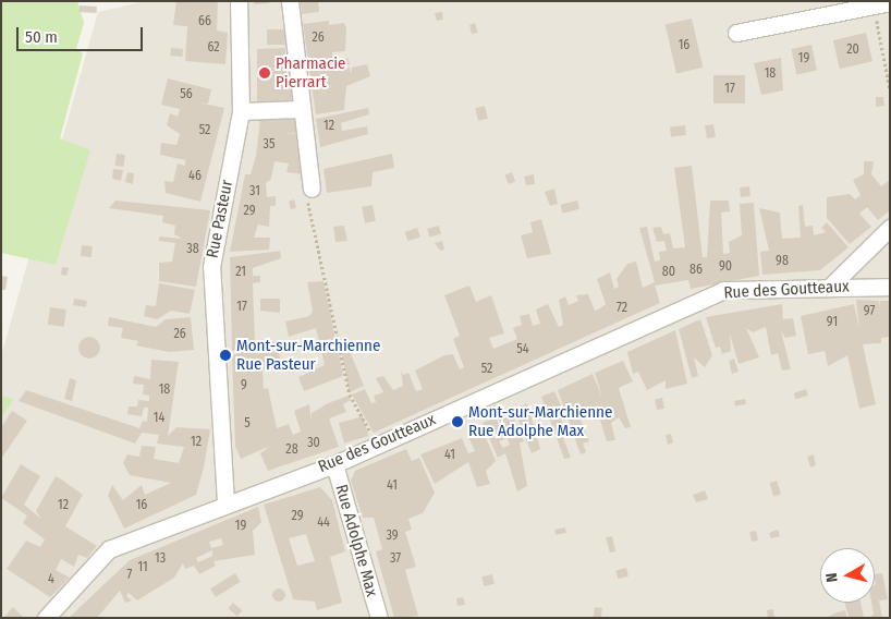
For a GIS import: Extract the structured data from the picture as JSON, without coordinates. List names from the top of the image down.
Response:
{
  "streets": {
    "street": ["Rue Pasteur", "Rue des Goutteaux", "Rue Adolphe Max"]
  },
  "crossings": [
    ["Rue Pasteur", "Rue des Goutteaux"],
    ["Rue des Goutteaux", "Rue Adolphe Max"]
  ],
  "places": ["Pharmacie Pierrart", "Mont-sur-Marchienne Rue Pasteur", "Mont-sur-Marchienne Rue Adolphe Max"],
  "house_numbers": [
    "66",
    "26",
    "16",
    "62",
    "20",
    "19",
    "18",
    "17",
    "56",
    "12",
    "52",
    "35",
    "46",
    "31",
    "29",
    "38",
    "98",
    "90",
    "86",
    "21",
    "80",
    "17",
    "72",
    "97",
    "91",
    "26",
    "54",
    "52",
    "9",
    "18",
    "14",
    "5",
    "12",
    "30",
    "28",
    "41",
    "41",
    "12",
    "16",
    "29",
    "44",
    "19",
    "39",
    "13",
    "37",
    "11",
    "7",
    "4"
  ],
  "scale_bar": "50 m",
  "north": "left"
}
